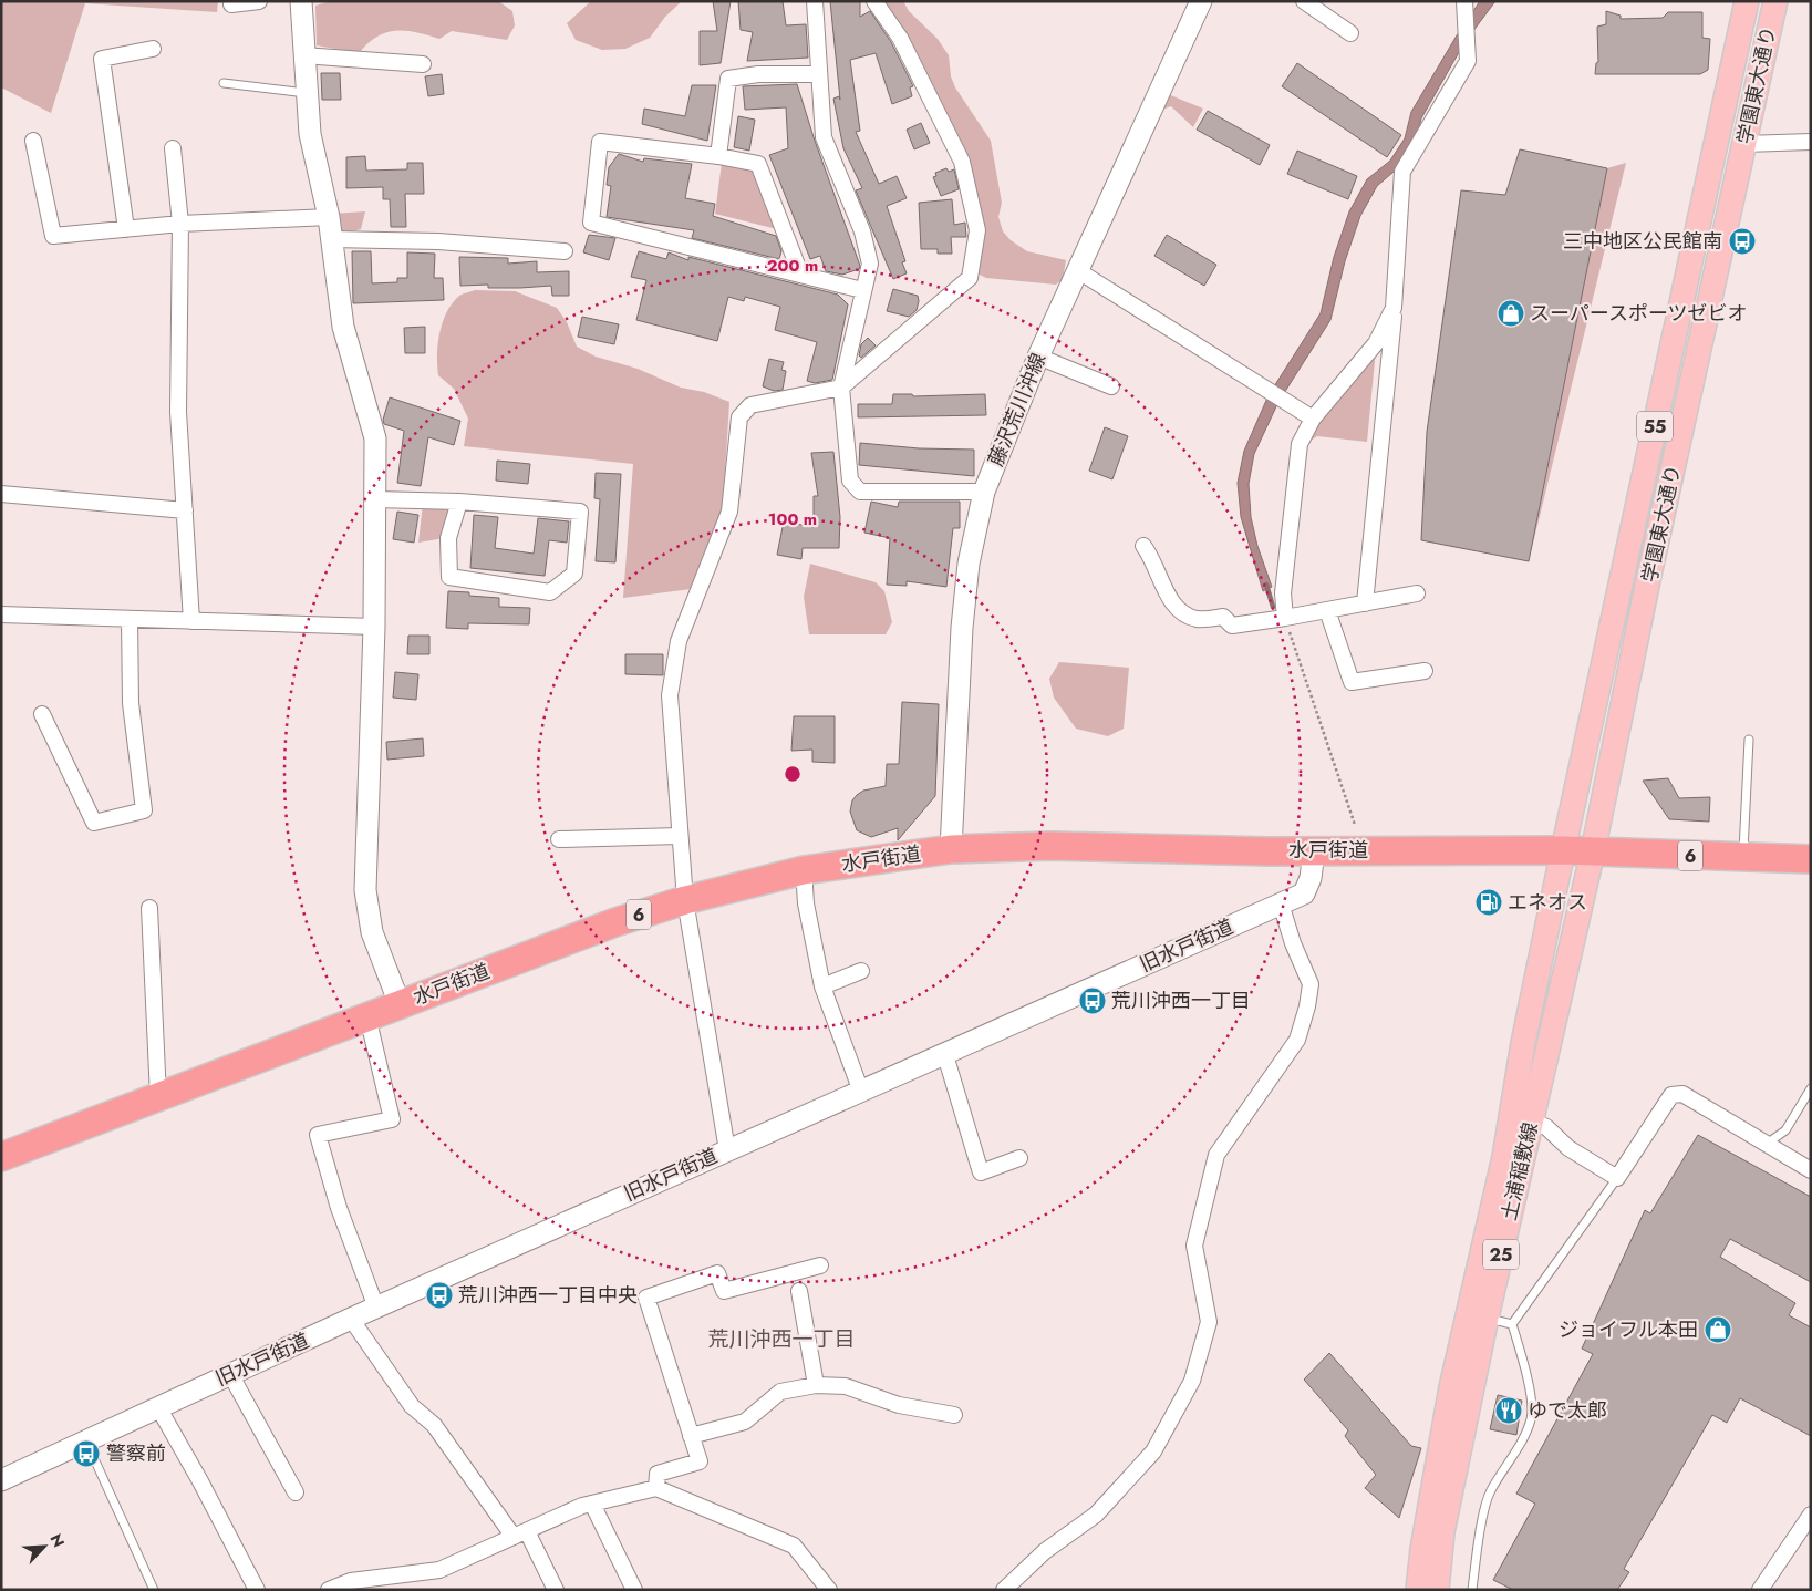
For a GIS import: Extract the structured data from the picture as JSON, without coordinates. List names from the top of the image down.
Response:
{
  "streets": {
    "highway": ["水戸街道", "6"],
    "main road": [
      "学園東大通り",
      "55",
      "土浦稲敷線",
      "25"
    ],
    "street": ["藤沢荒川沖線", "旧水戸街道"]
  },
  "crossings": [
    ["学園東大通り", "水戸街道"],
    ["学園東大通り", "土浦稲敷線"],
    ["藤沢荒川沖線", "水戸街道"],
    ["水戸街道", "旧水戸街道"],
    ["水戸街道", "土浦稲敷線"]
  ],
  "districts": ["荒川沖西一丁目"],
  "places": {
    "bus stop": [
      "三中地区公民館南",
      "荒川沖西一丁目",
      "荒川沖西一丁目中央",
      "警察前"
    ],
    "shop": ["スーパースポーツゼビオ", "ジョイフル本田"],
    "fuel station": ["エネオス"],
    "restaurant": ["ゆで太郎"]
  },
  "north": "top right",
  "rings": ["200 m", "100 m"]
}
